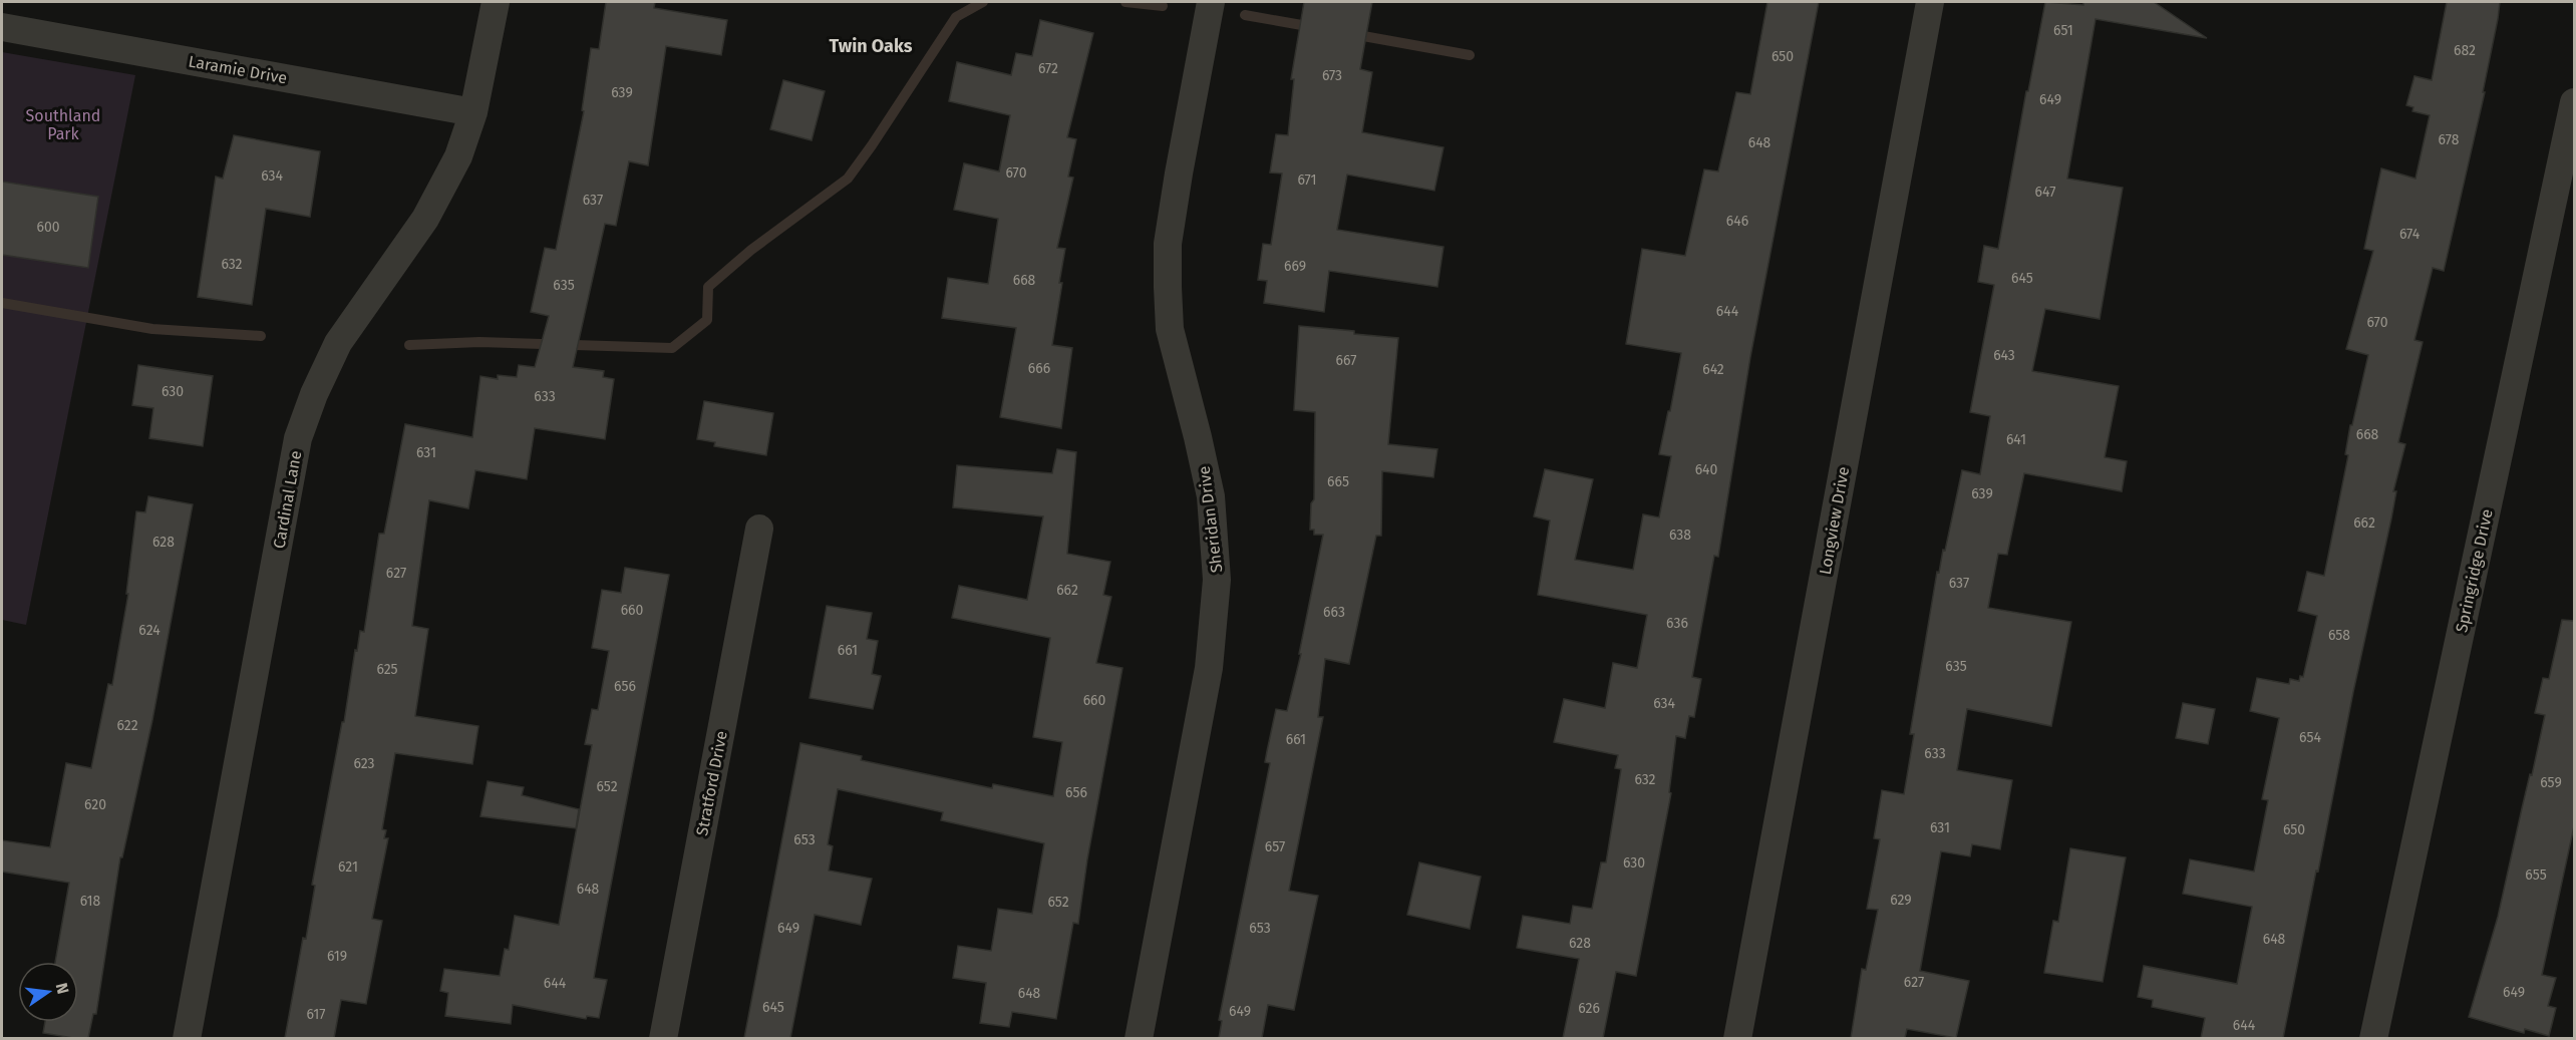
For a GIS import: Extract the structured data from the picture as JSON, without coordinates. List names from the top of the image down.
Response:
{
  "streets": {
    "street": [
      "Laramie Drive",
      "Cardinal Lane",
      "Sheridan Drive",
      "Longview Drive",
      "Springridge Drive",
      "Stratford Drive"
    ]
  },
  "crossings": [
    ["Laramie Drive", "Cardinal Lane"]
  ],
  "districts": ["Twin Oaks"],
  "parks": ["Southland Park"],
  "house_numbers": [
    "651",
    "682",
    "650",
    "672",
    "673",
    "639",
    "649",
    "678",
    "648",
    "670",
    "634",
    "671",
    "647",
    "637",
    "646",
    "600",
    "674",
    "632",
    "669",
    "645",
    "668",
    "635",
    "644",
    "670",
    "643",
    "667",
    "666",
    "642",
    "630",
    "633",
    "668",
    "641",
    "631",
    "640",
    "665",
    "639",
    "662",
    "638",
    "628",
    "627",
    "637",
    "662",
    "660",
    "663",
    "636",
    "624",
    "658",
    "661",
    "635",
    "625",
    "656",
    "660",
    "634",
    "622",
    "654",
    "661",
    "633",
    "623",
    "632",
    "659",
    "652",
    "656",
    "620",
    "631",
    "650",
    "653",
    "657",
    "630",
    "621",
    "655",
    "648",
    "629",
    "618",
    "652",
    "649",
    "653",
    "648",
    "628",
    "619",
    "627",
    "644",
    "649",
    "648",
    "645",
    "626",
    "649",
    "617",
    "644"
  ],
  "north": "right"
}
